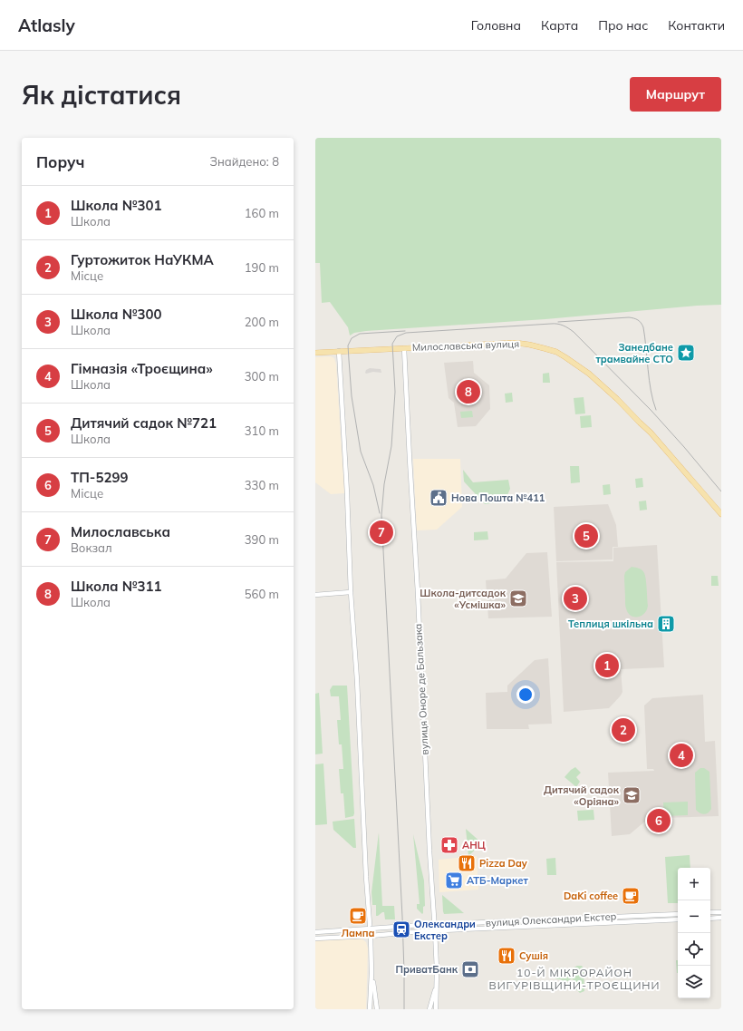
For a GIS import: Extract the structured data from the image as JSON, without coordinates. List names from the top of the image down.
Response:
{
  "streets": {
    "main road": ["Милославська вулиця"],
    "street": ["вулиця Оноре де Бальзака", "вулиця Олександри Екстер"]
  },
  "crossings": [
    ["Милославська вулиця", "вулиця Оноре де Бальзака"],
    ["вулиця Оноре де Бальзака", "вулиця Олександри Екстер"]
  ],
  "districts": ["10-Й МІКРОРАЙОН ВИГУРІВЩИНИ-ТРОЄЩИНИ"],
  "places": {
    "place": ["Занедбане трамвайне СТО"],
    "public building": ["Нова Пошта №411"],
    "school or university": ["Школа-дитсадок «Усмішка»", "Дитячий садок «Оріяна»"],
    "building": ["Теплиця шкільна"],
    "pharmacy": ["АНЦ"],
    "restaurant": ["Pizza Day", "Сушія"],
    "supermarket": ["АТБ-Маркет"],
    "cafe": ["DaKi coffee", "Лампа"],
    "station": ["Олександри Екстер"],
    "bank": ["ПриватБанк"]
  },
  "page": {
    "header": "Atlasly",
    "nav": [
      "Головна",
      "Карта",
      "Про нас",
      "Контакти"
    ],
    "buttons": "Маршрут",
    "title": "Як дістатися",
    "heading": ["Поруч", "Знайдено: 8"],
    "list": [
      {
        "mark": "1",
        "name": "Школа №301",
        "note": "Школа",
        "value": "160 m"
      },
      {
        "mark": "2",
        "name": "Гуртожиток НаУКМА",
        "note": "Місце",
        "value": "190 m"
      },
      {
        "mark": "3",
        "name": "Школа №300",
        "note": "Школа",
        "value": "200 m"
      },
      {
        "mark": "4",
        "name": "Гімназія «Троєщина»",
        "note": "Школа",
        "value": "300 m"
      },
      {
        "mark": "5",
        "name": "Дитячий садок №721",
        "note": "Школа",
        "value": "310 m"
      },
      {
        "mark": "6",
        "name": "ТП-5299",
        "note": "Місце",
        "value": "330 m"
      },
      {
        "mark": "7",
        "name": "Милославська",
        "note": "Вокзал",
        "value": "390 m"
      },
      {
        "mark": "8",
        "name": "Школа №311",
        "note": "Школа",
        "value": "560 m"
      }
    ],
    "pins": [
      "8",
      "7",
      "5",
      "3",
      "1",
      "2",
      "4",
      "6"
    ],
    "map_buttons": ["+", "−"]
  }
}
